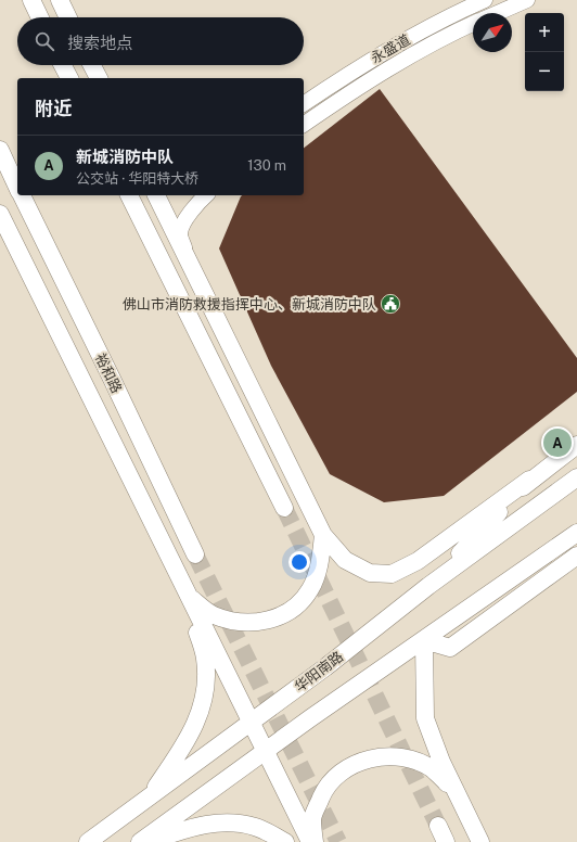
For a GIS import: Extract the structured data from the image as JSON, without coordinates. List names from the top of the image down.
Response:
{
  "streets": {
    "main road": ["裕和路", "华阳南路"],
    "street": ["永盛道"]
  },
  "places": {
    "public building": ["佛山市消防救援指挥中心、新城消防中队"]
  },
  "north": "top right",
  "page": {
    "map_buttons": ["+", "−"],
    "search": "搜索地点",
    "heading": "附近",
    "list": [
      {
        "mark": "A",
        "name": "新城消防中队",
        "note": "公交站 · 华阳特大桥",
        "value": "130 m"
      }
    ],
    "pins": "A"
  }
}
